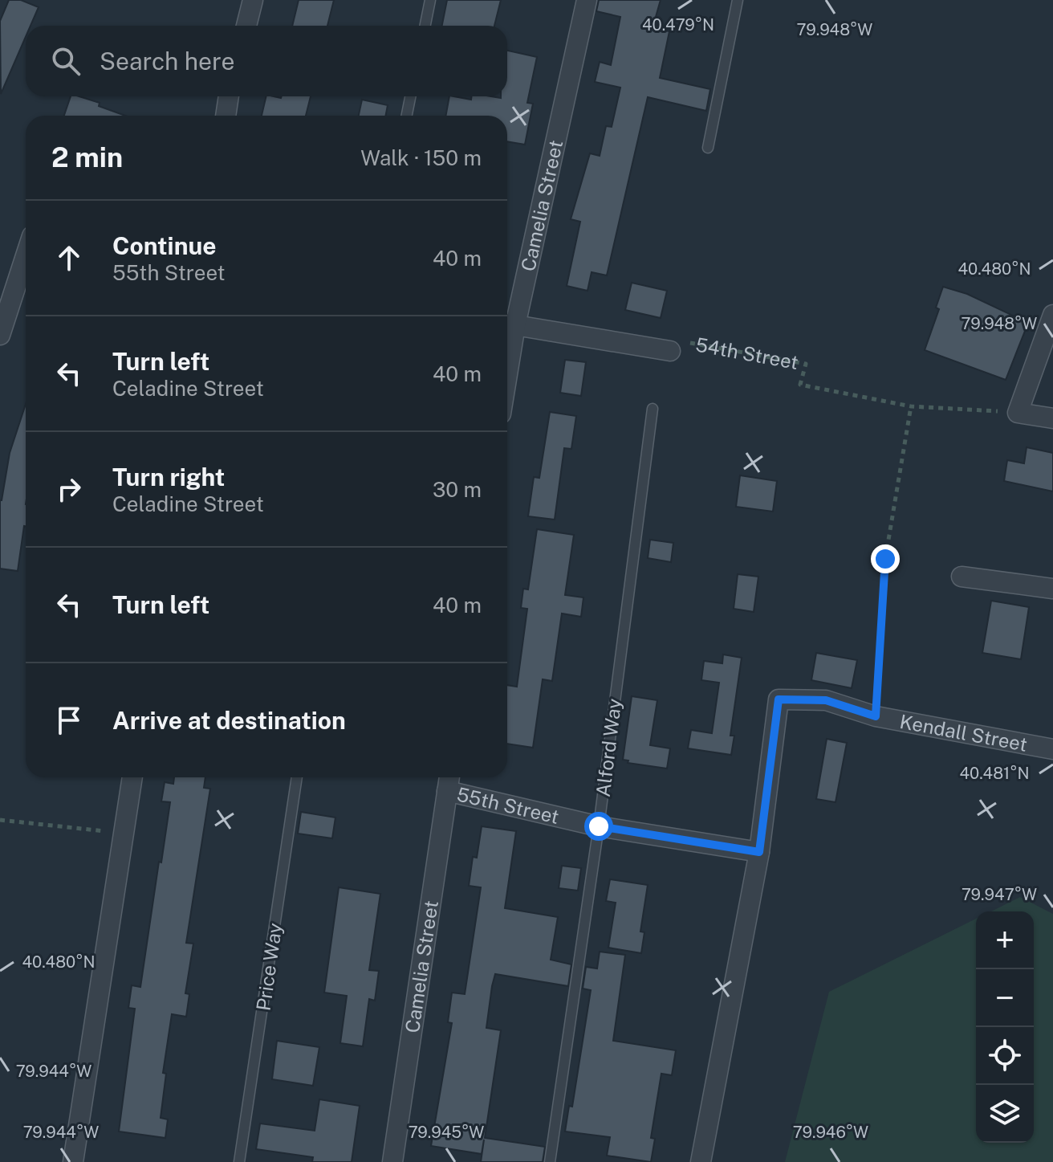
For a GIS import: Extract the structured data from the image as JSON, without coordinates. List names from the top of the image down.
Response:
{
  "streets": {
    "street": [
      "Camelia Street",
      "54th Street",
      "Kendall Street",
      "55th Street"
    ],
    "lane": ["Alford Way", "Price Way"]
  },
  "crossings": [
    ["Camelia Street", "54th Street"],
    ["Camelia Street", "55th Street"],
    ["Kendall Street", "55th Street"],
    ["Alford Way", "55th Street"]
  ],
  "page": {
    "search": "Search here",
    "heading": ["2 min", "Walk · 150 m"],
    "list": [
      ["Continue", "55th Street", "40 m"],
      ["Turn left", "Celadine Street", "40 m"],
      ["Turn right", "Celadine Street", "30 m"],
      ["Turn left", "40 m"],
      "Arrive at destination"
    ],
    "map_buttons": ["+", "−"]
  },
  "coordinates": [
    "40.479°N",
    "79.948°W",
    "40.480°N",
    "40.481°N",
    "79.947°W",
    "79.944°W",
    "79.945°W",
    "79.946°W"
  ]
}
